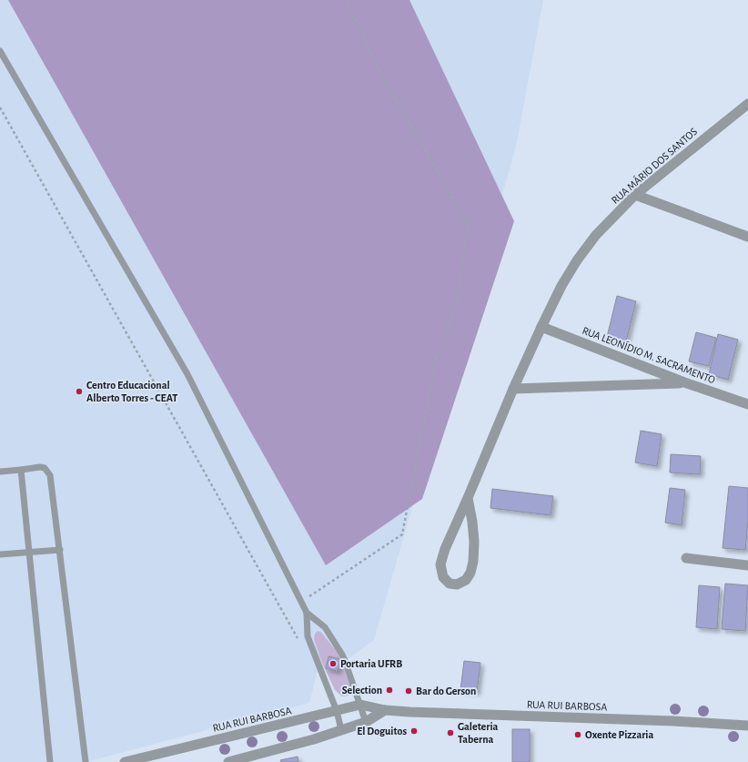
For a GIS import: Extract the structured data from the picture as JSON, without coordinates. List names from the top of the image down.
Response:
{
  "streets": {
    "street": ["RUA MÁRIO DOS SANTOS", "RUA LEONÍDIO M. SACRAMENTO", "RUA RUI BARBOSA"]
  },
  "crossings": [
    ["RUA MÁRIO DOS SANTOS", "RUA LEONÍDIO M. SACRAMENTO"]
  ],
  "places": [
    "Centro Educacional Alberto Torres - CEAT",
    "Portaria UFRB",
    "Selection",
    "Bar do Gerson",
    "El Doguitos",
    "Galeteria Taberna",
    "Oxente Pizzaria"
  ]
}
